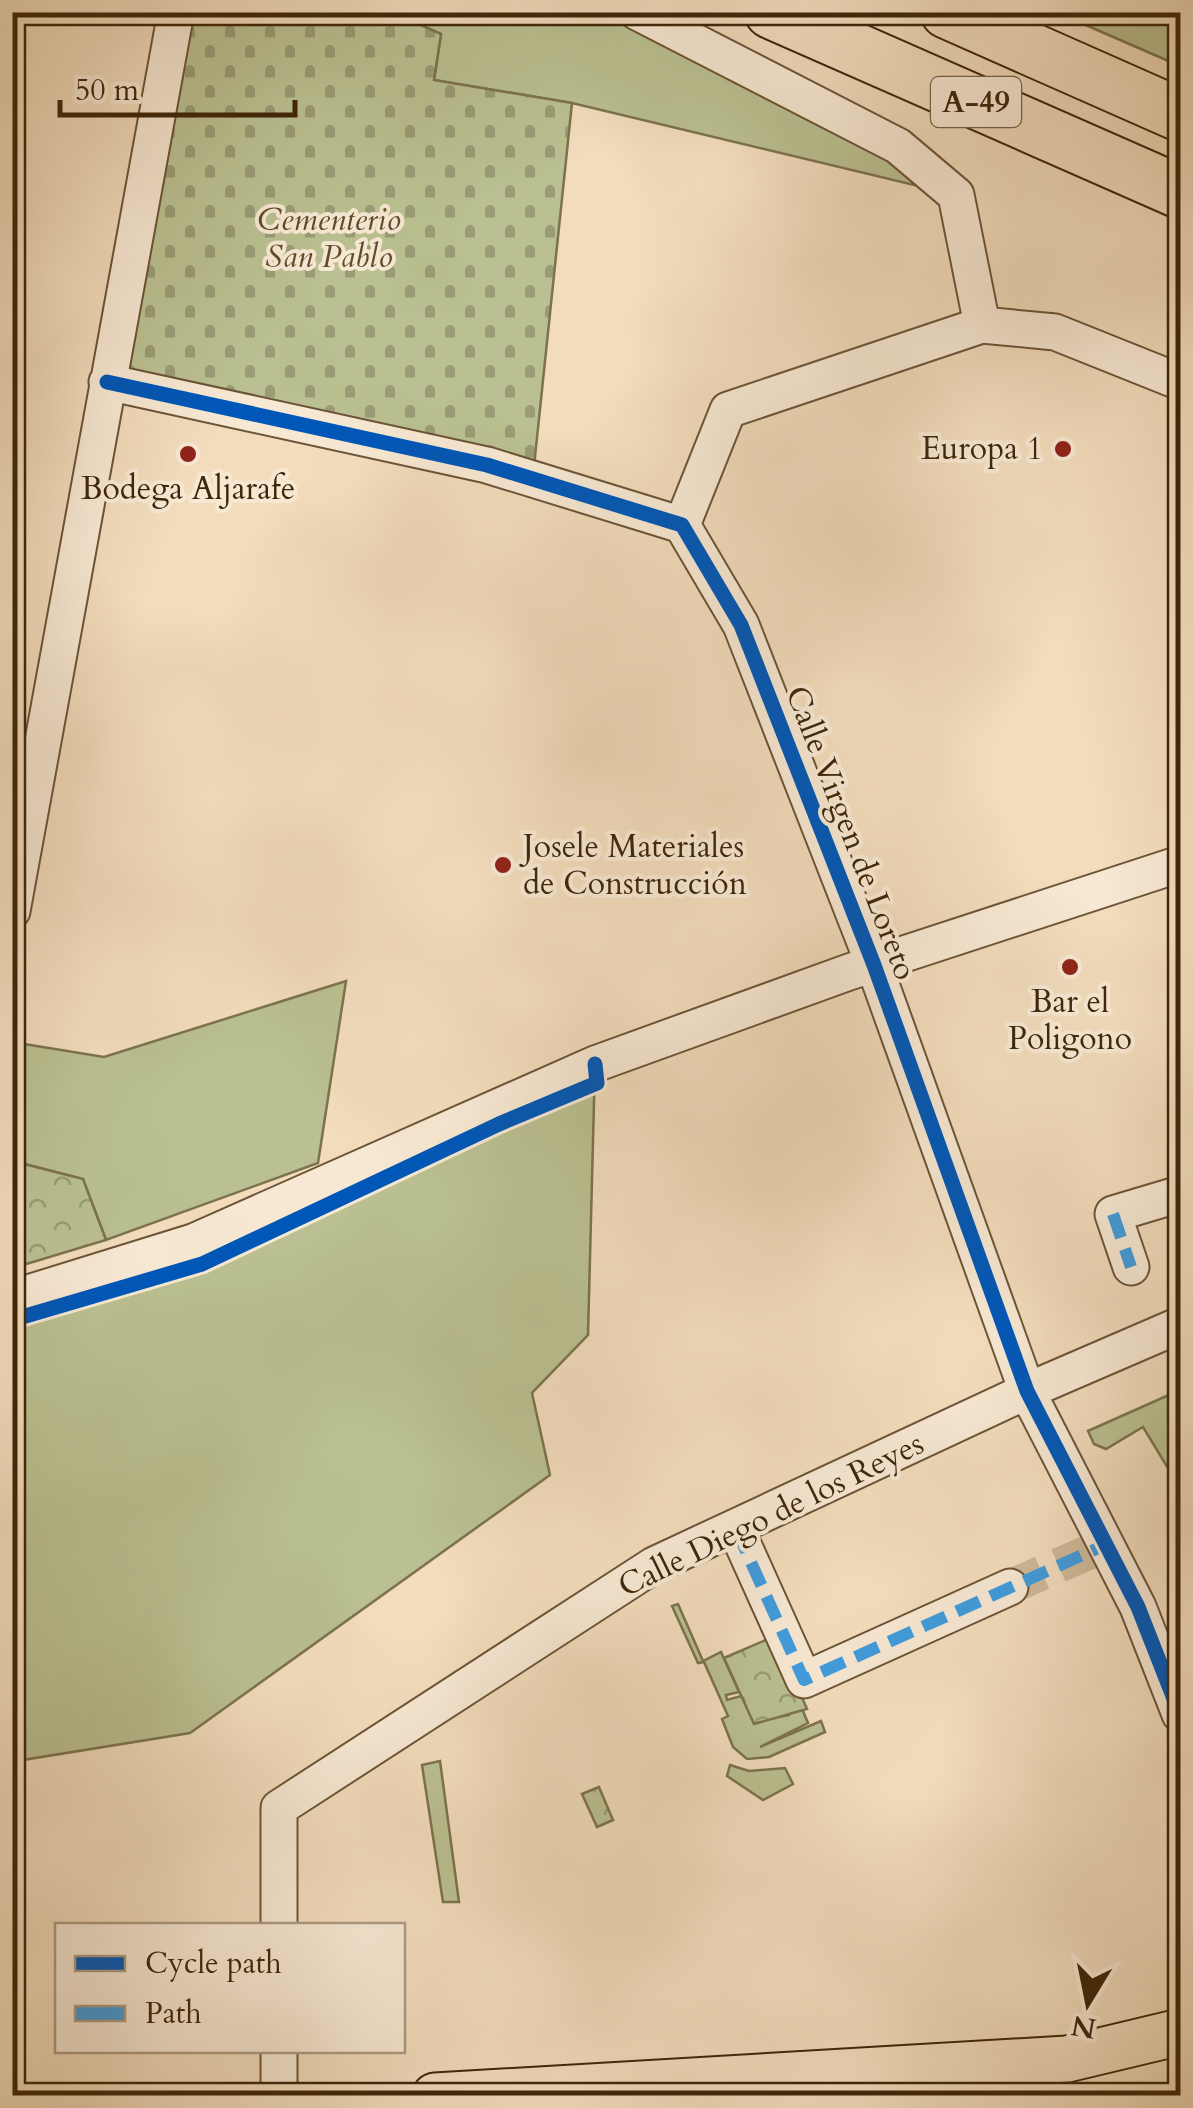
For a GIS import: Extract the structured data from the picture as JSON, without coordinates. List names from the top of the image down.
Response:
{
  "streets": {
    "highway": ["A-49"],
    "street": ["Calle Virgen de Loreto", "Calle Diego de los Reyes"]
  },
  "crossings": [
    ["Calle Virgen de Loreto", "Calle Diego de los Reyes"]
  ],
  "parks": ["Cementerio San Pablo"],
  "places": [
    "Europa 1",
    "Bodega Aljarafe",
    "Josele Materiales de Construcción",
    "Bar el Poligono"
  ],
  "legend": ["Cycle path", "Path"],
  "scale_bar": "50 m",
  "north": "bottom"
}
